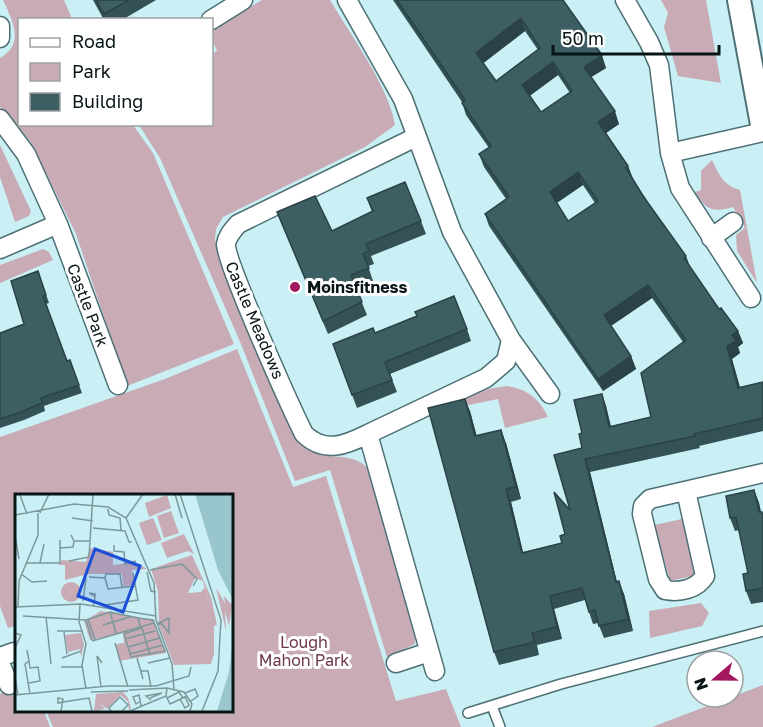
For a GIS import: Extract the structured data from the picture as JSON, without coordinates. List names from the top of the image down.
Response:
{
  "streets": {
    "street": ["Castle Park", "Castle Meadows"]
  },
  "parks": ["Lough Mahon Park"],
  "places": ["Moinsfitness"],
  "legend": ["Road", "Park", "Building"],
  "scale_bar": "50 m",
  "north": "left"
}
